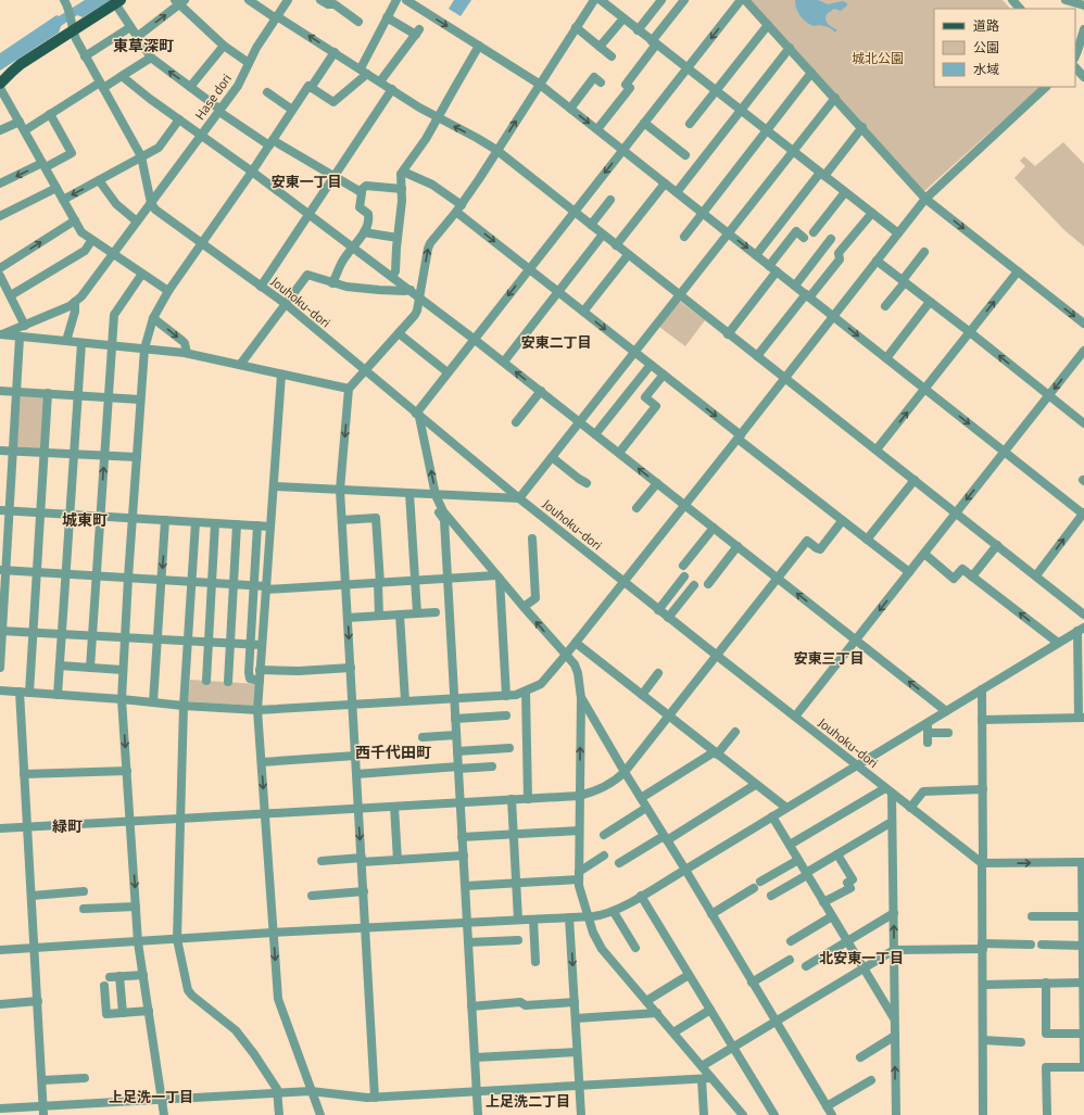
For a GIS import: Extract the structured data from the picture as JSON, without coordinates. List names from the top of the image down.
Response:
{
  "streets": {
    "street": ["Hase dori", "Jouhoku-dori"]
  },
  "crossings": [
    ["Hase dori", "Jouhoku-dori"]
  ],
  "districts": [
    "東草深町",
    "安東一丁目",
    "安東二丁目",
    "城東町",
    "安東三丁目",
    "西千代田町",
    "緑町",
    "北安東一丁目",
    "上足洗一丁目",
    "上足洗二丁目"
  ],
  "parks": ["城北公園"],
  "legend": ["道路", "公園", "水域"]
}
